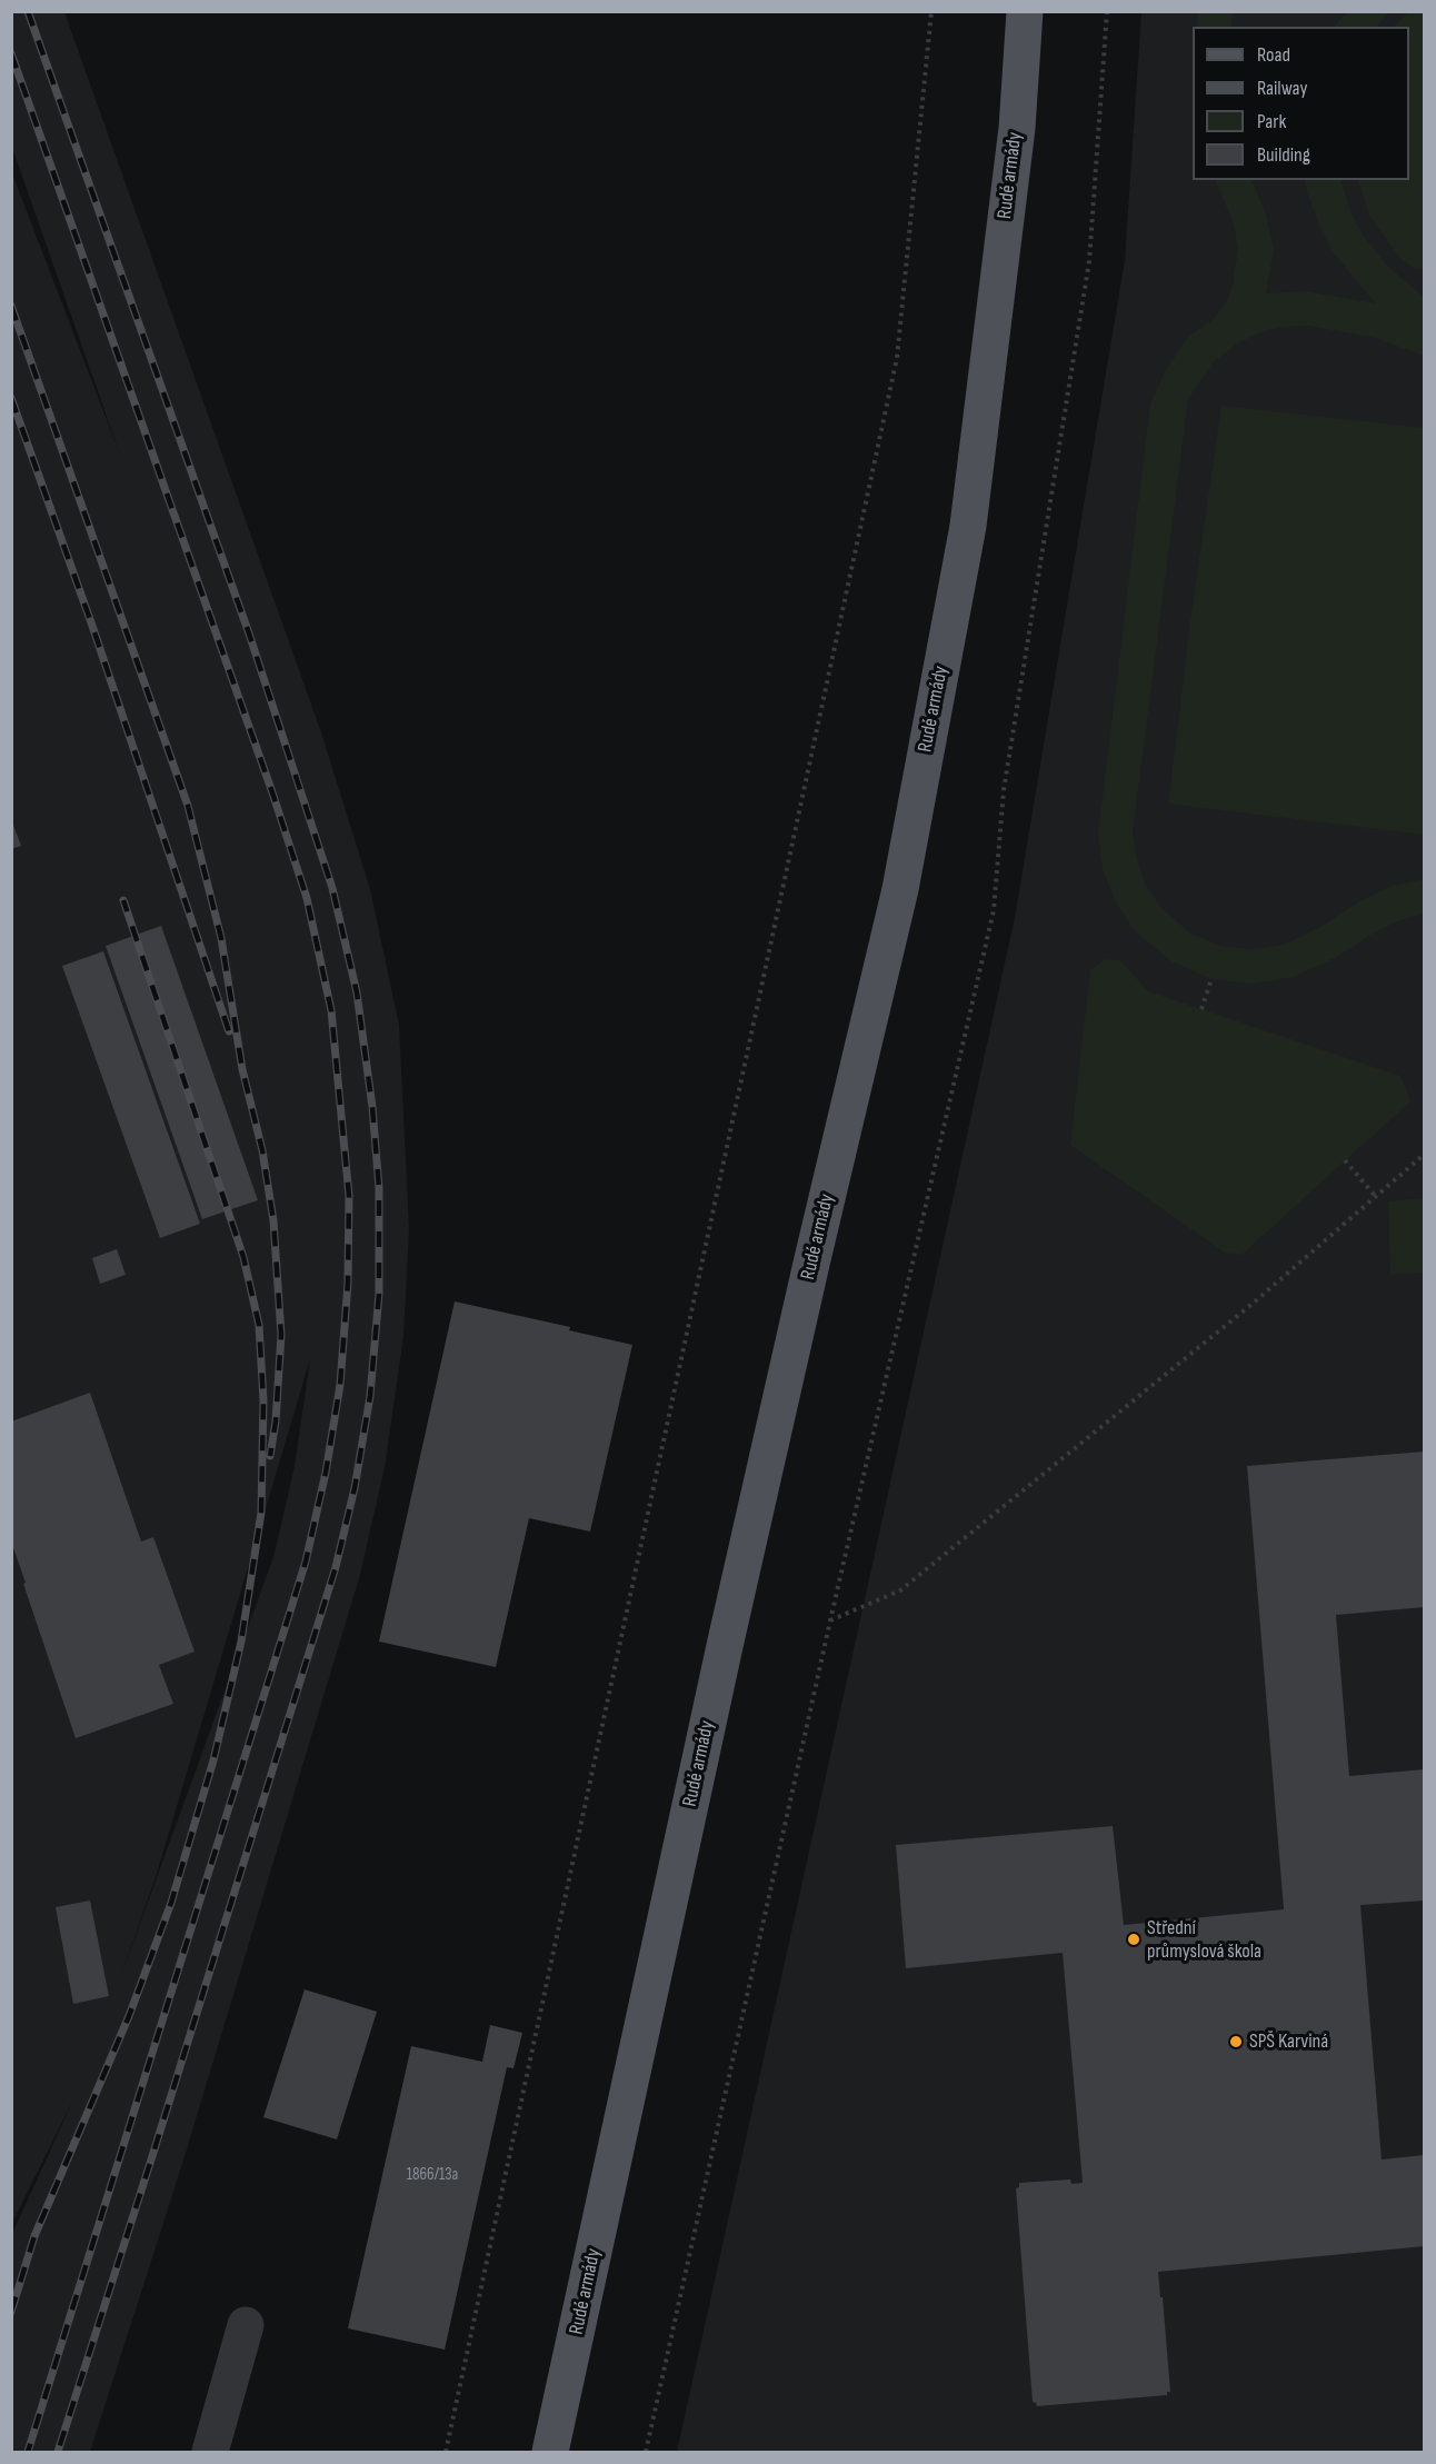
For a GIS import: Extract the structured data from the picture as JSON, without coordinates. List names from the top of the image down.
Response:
{
  "streets": {
    "main road": ["Rudé armády"]
  },
  "places": ["Střední průmyslová škola", "SPŠ Karviná"],
  "house_numbers": ["1866/13a"],
  "legend": [
    "Road",
    "Railway",
    "Park",
    "Building"
  ]
}
